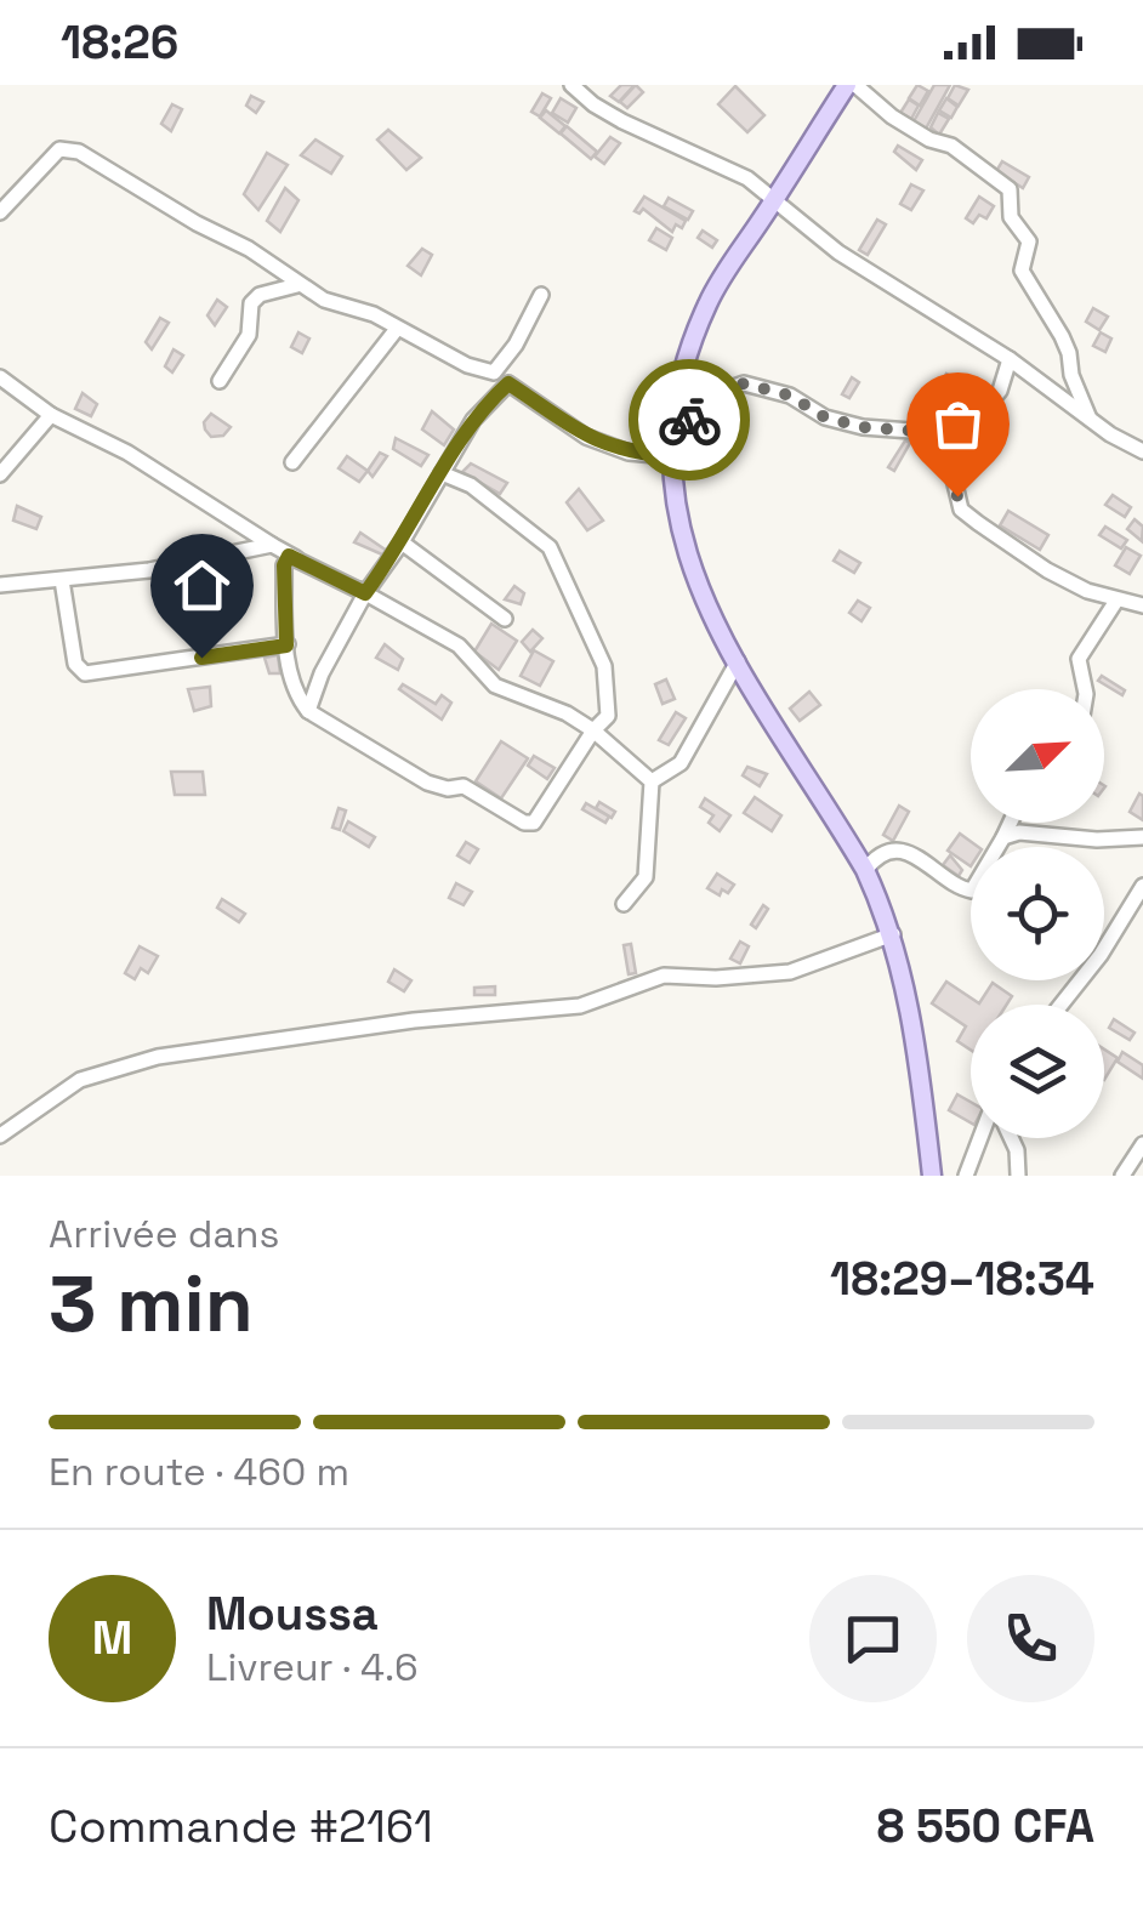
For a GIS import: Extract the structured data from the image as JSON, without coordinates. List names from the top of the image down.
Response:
{
  "north": "top right",
  "page": {
    "status": "18:26",
    "heading": ["3 min", "Arrivée dans", "18:29–18:34"],
    "panel": [
      "Moussa",
      "Livreur · 4.6",
      "Commande #2161",
      "8 550 CFA"
    ],
    "bar": "En route · 460 m",
    "round": "M"
  }
}
